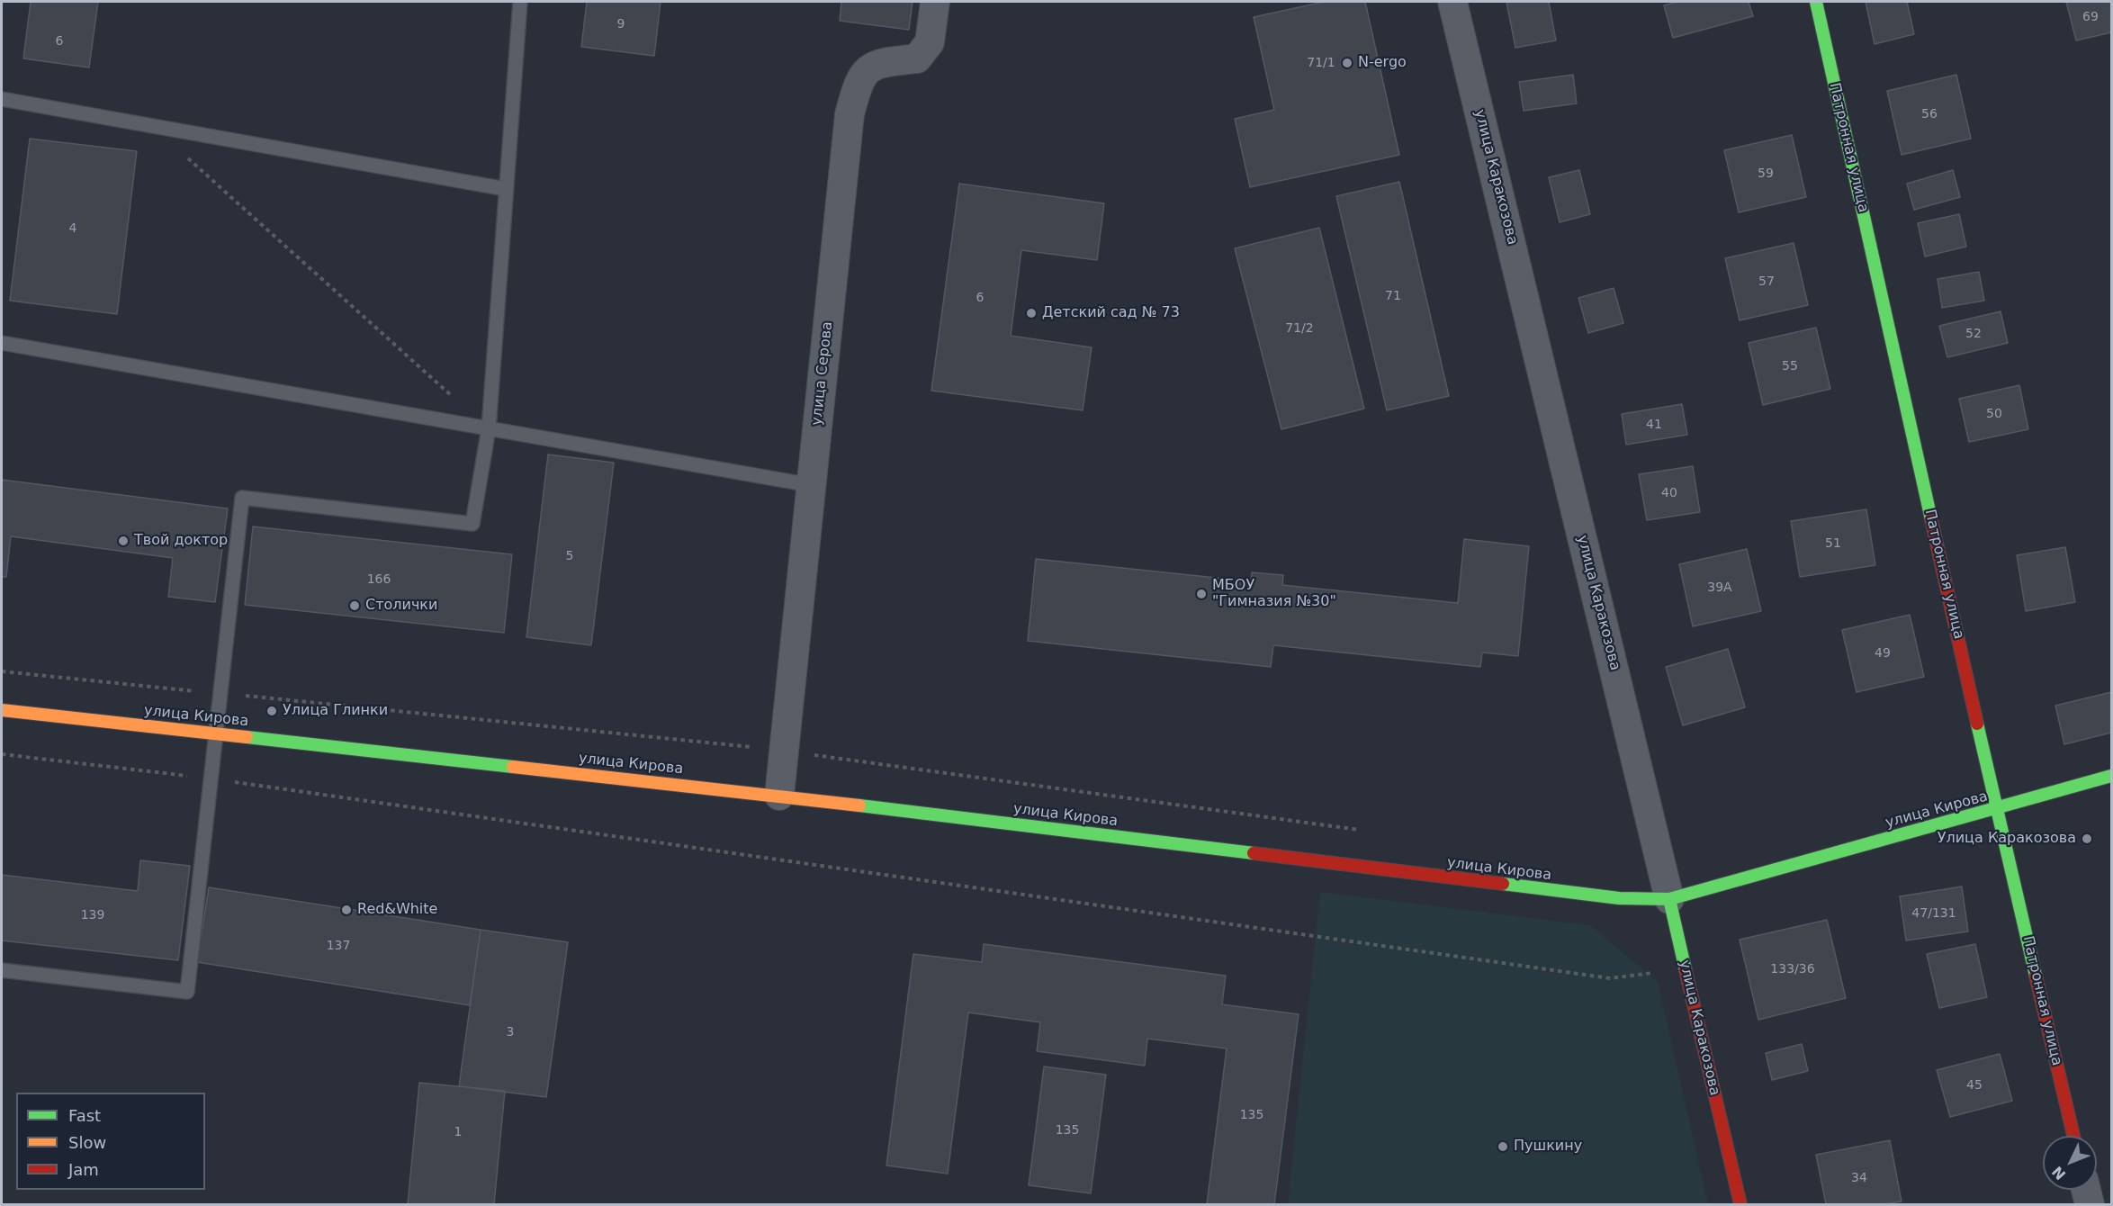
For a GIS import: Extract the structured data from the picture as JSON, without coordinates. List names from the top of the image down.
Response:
{
  "streets": {
    "main road": ["Патронная улица", "улица Каракозова", "улица Кирова"],
    "street": ["улица Серова"]
  },
  "crossings": [
    ["Патронная улица", "улица Кирова"],
    ["улица Каракозова", "улица Кирова"],
    ["улица Серова", "улица Кирова"]
  ],
  "places": [
    "N-ergo",
    "Детский сад № 73",
    "Твой доктор",
    "МБОУ \"Гимназия №30\"",
    "Столички",
    "Улица Глинки",
    "Улица Каракозова",
    "Red&White",
    "Пушкину"
  ],
  "house_numbers": [
    "69",
    "9",
    "6",
    "71/1",
    "56",
    "59",
    "4",
    "57",
    "71",
    "6",
    "71/2",
    "52",
    "55",
    "50",
    "41",
    "40",
    "51",
    "5",
    "166",
    "39А",
    "49",
    "47/131",
    "139",
    "137",
    "133/36",
    "3",
    "45",
    "135",
    "135",
    "1",
    "34"
  ],
  "legend": ["Fast", "Slow", "Jam"],
  "north": "bottom left"
}
